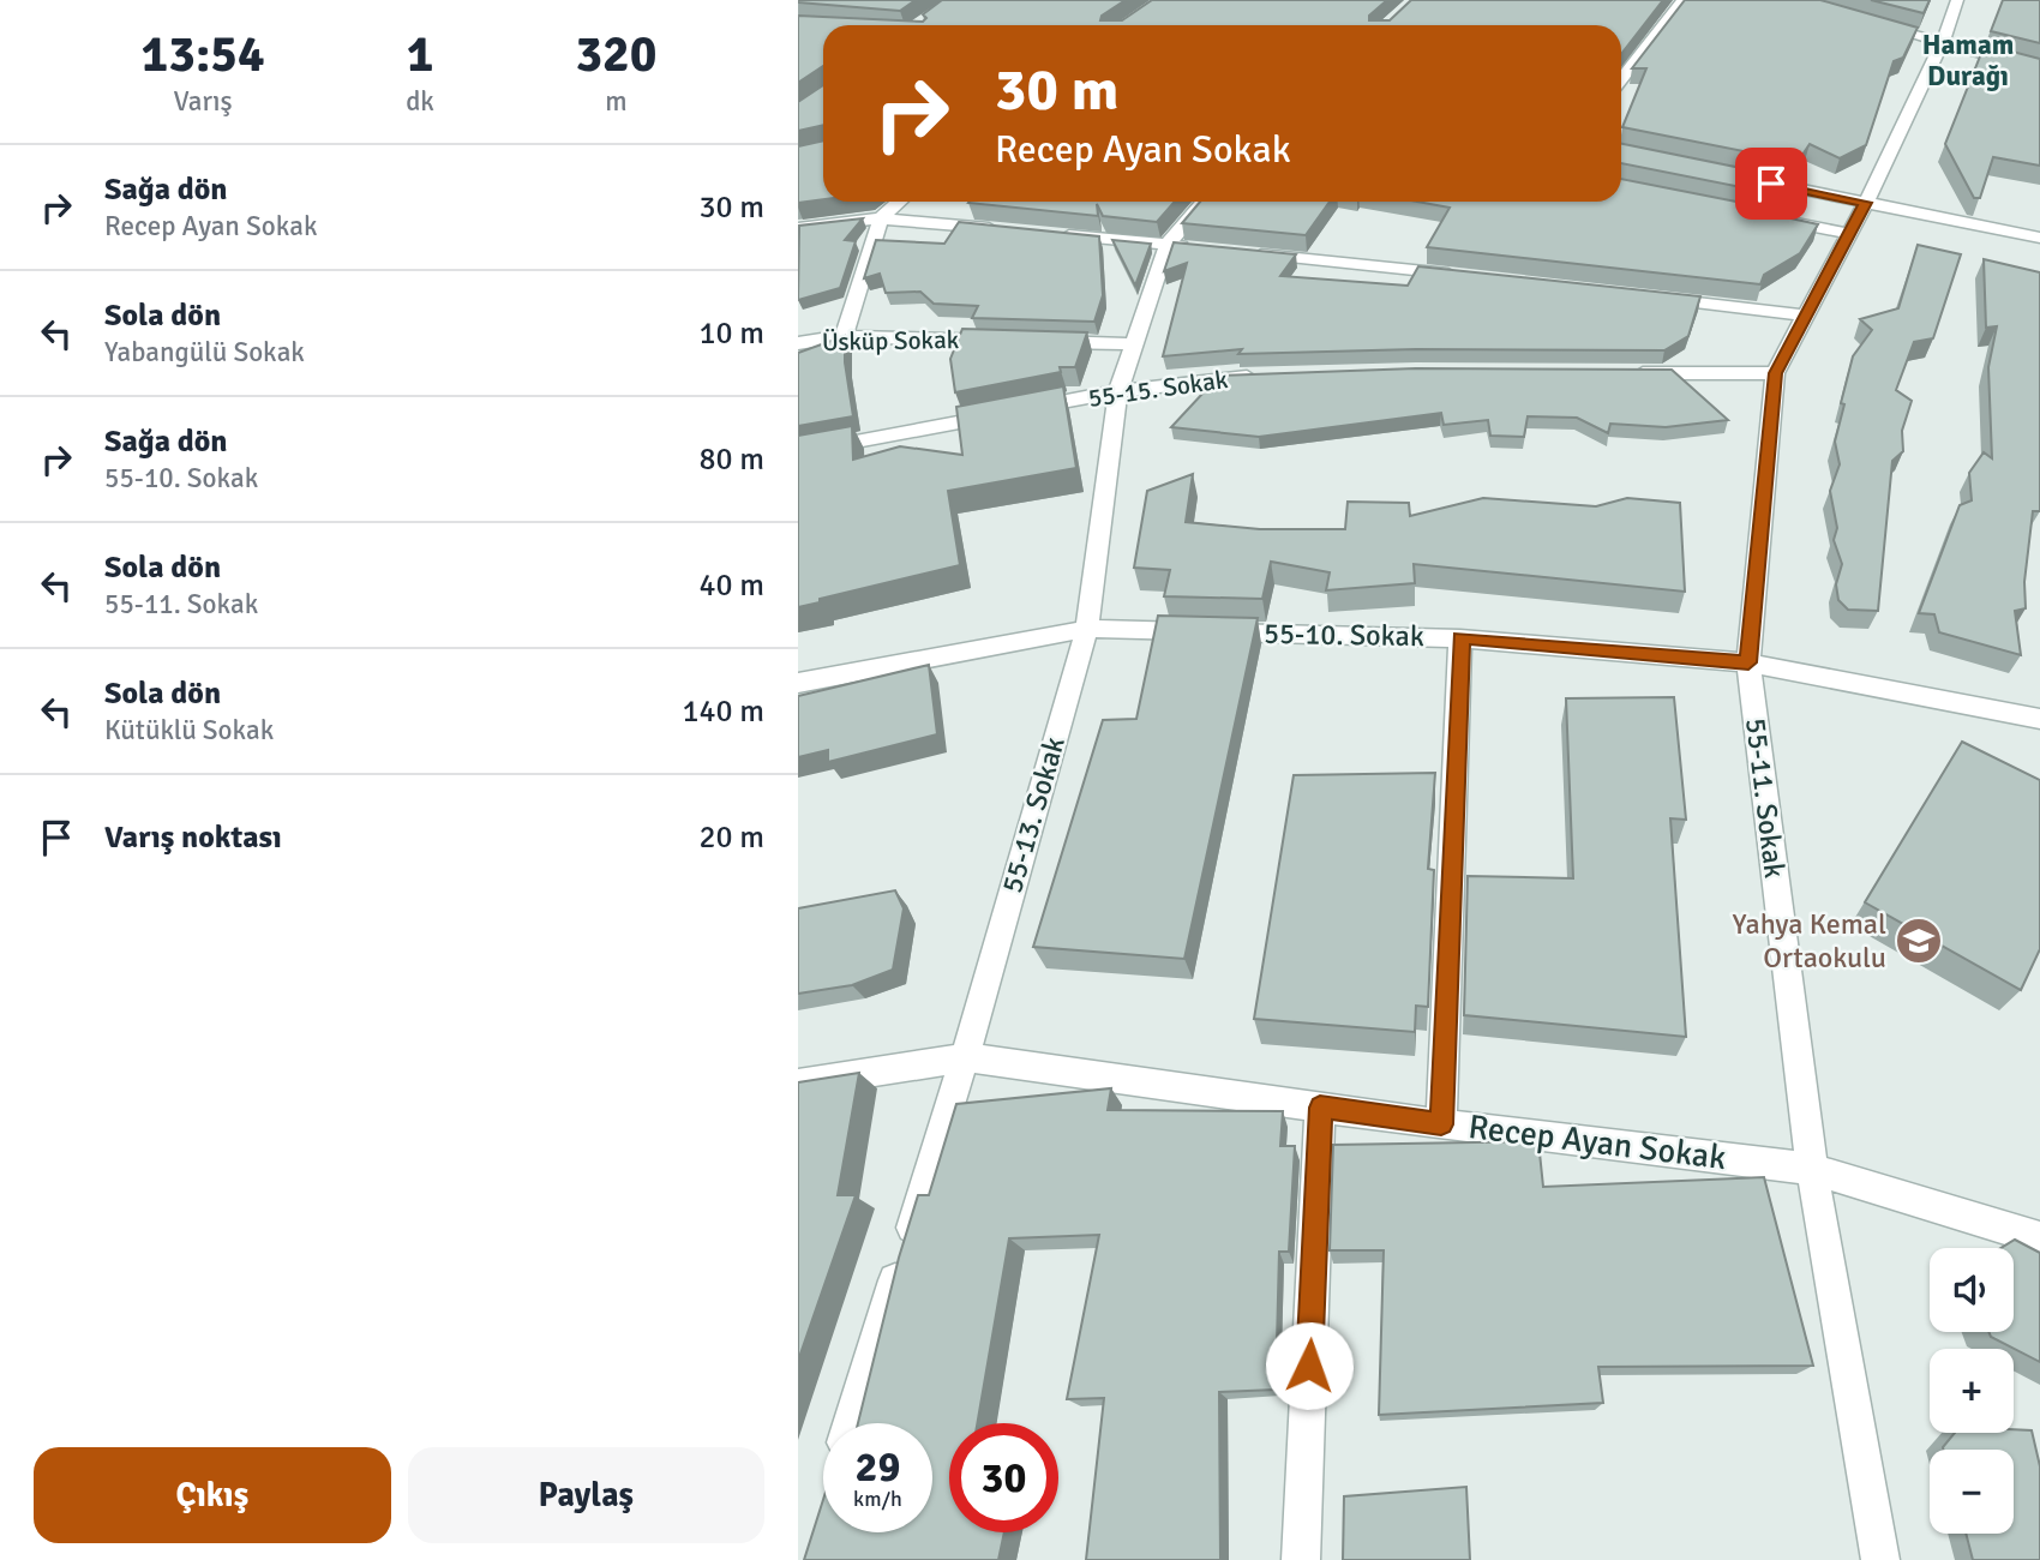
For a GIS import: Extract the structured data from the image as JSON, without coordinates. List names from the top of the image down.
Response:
{
  "streets": {
    "street": [
      "Üsküp Sokak",
      "55-15. Sokak",
      "55-10. Sokak",
      "55-11. Sokak",
      "55-13. Sokak",
      "Recep Ayan Sokak"
    ]
  },
  "crossings": [
    ["55-15. Sokak", "55-13. Sokak"],
    ["55-10. Sokak", "55-11. Sokak"],
    ["55-10. Sokak", "55-13. Sokak"],
    ["55-11. Sokak", "Recep Ayan Sokak"],
    ["55-13. Sokak", "Recep Ayan Sokak"]
  ],
  "districts": ["Hamam Durağı"],
  "places": {
    "school or university": ["Yahya Kemal Ortaokulu"]
  },
  "page": {
    "eta": [
      "13:54",
      "Varış",
      "1",
      "dk",
      "320",
      "m"
    ],
    "turn": ["30 m", "Recep Ayan Sokak"],
    "list": [
      {
        "name": "Sağa dön",
        "note": "Recep Ayan Sokak",
        "value": "30 m"
      },
      {
        "name": "Sola dön",
        "note": "Yabangülü Sokak",
        "value": "10 m"
      },
      {
        "name": "Sağa dön",
        "note": "55-10. Sokak",
        "value": "80 m"
      },
      {
        "name": "Sola dön",
        "note": "55-11. Sokak",
        "value": "40 m"
      },
      {
        "name": "Sola dön",
        "note": "Kütüklü Sokak",
        "value": "140 m"
      },
      {
        "name": "Varış noktası",
        "value": "20 m"
      }
    ],
    "map_buttons": ["+", "−"],
    "speed": "29 km/h",
    "limit": "30",
    "buttons": ["Çıkış", "Paylaş"]
  }
}
